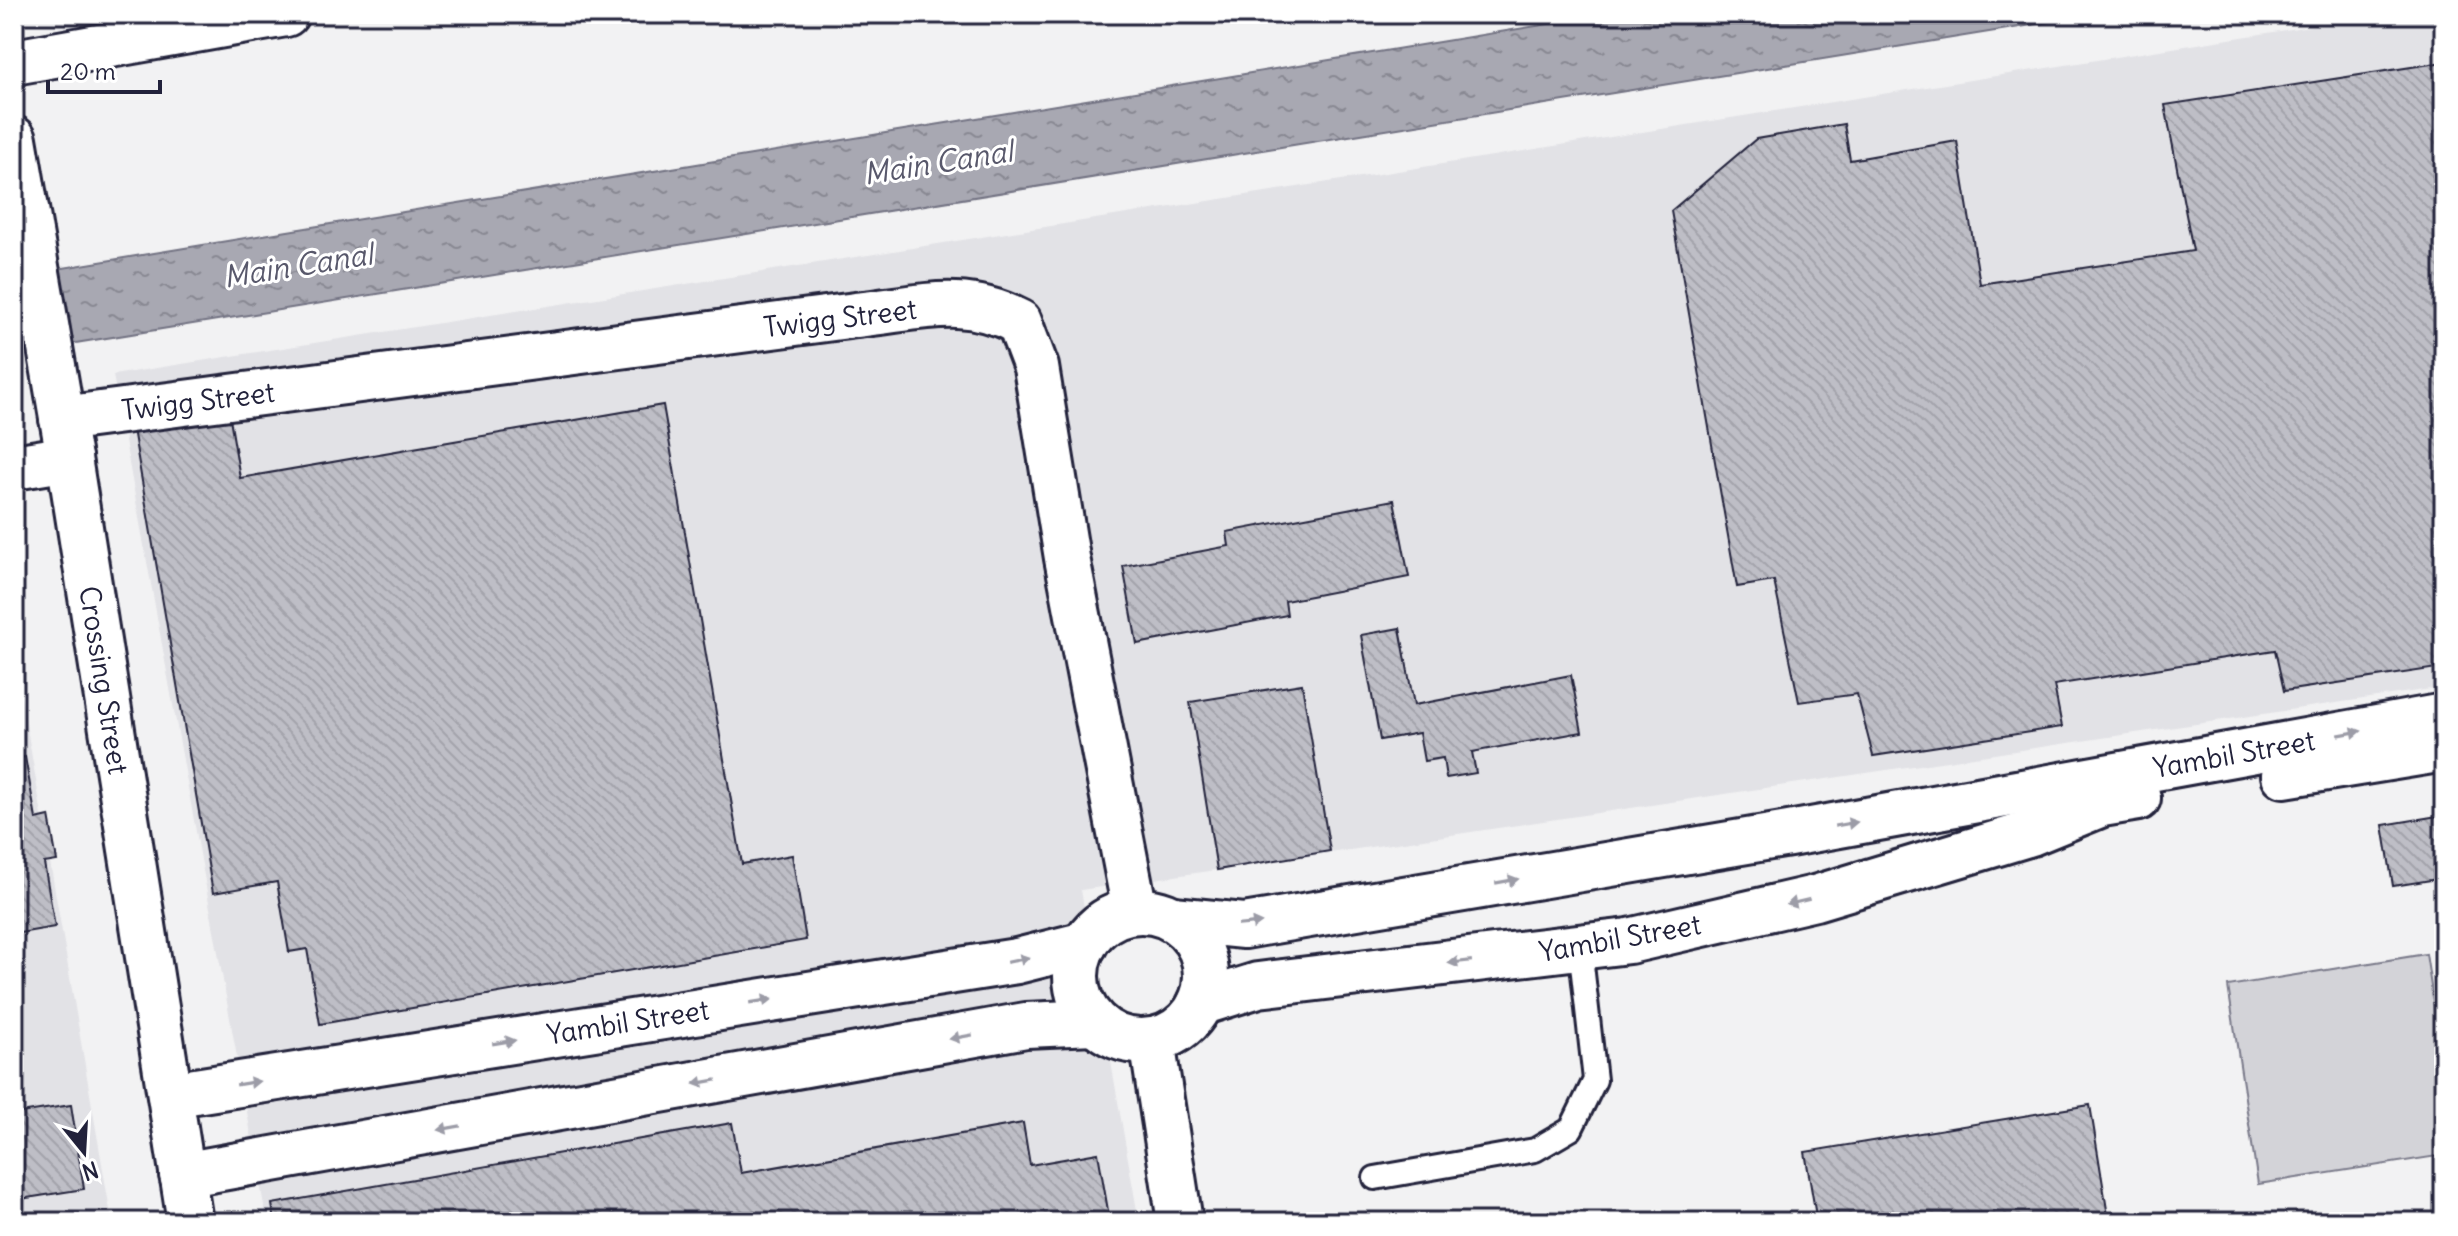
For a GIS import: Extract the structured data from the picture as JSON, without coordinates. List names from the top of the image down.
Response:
{
  "streets": {
    "street": ["Twigg Street", "Crossing Street", "Yambil Street"]
  },
  "crossings": [
    ["Twigg Street", "Crossing Street"],
    ["Twigg Street", "Yambil Street"],
    ["Crossing Street", "Yambil Street"]
  ],
  "water": ["Main Canal"],
  "scale_bar": "20 m",
  "north": "bottom"
}
